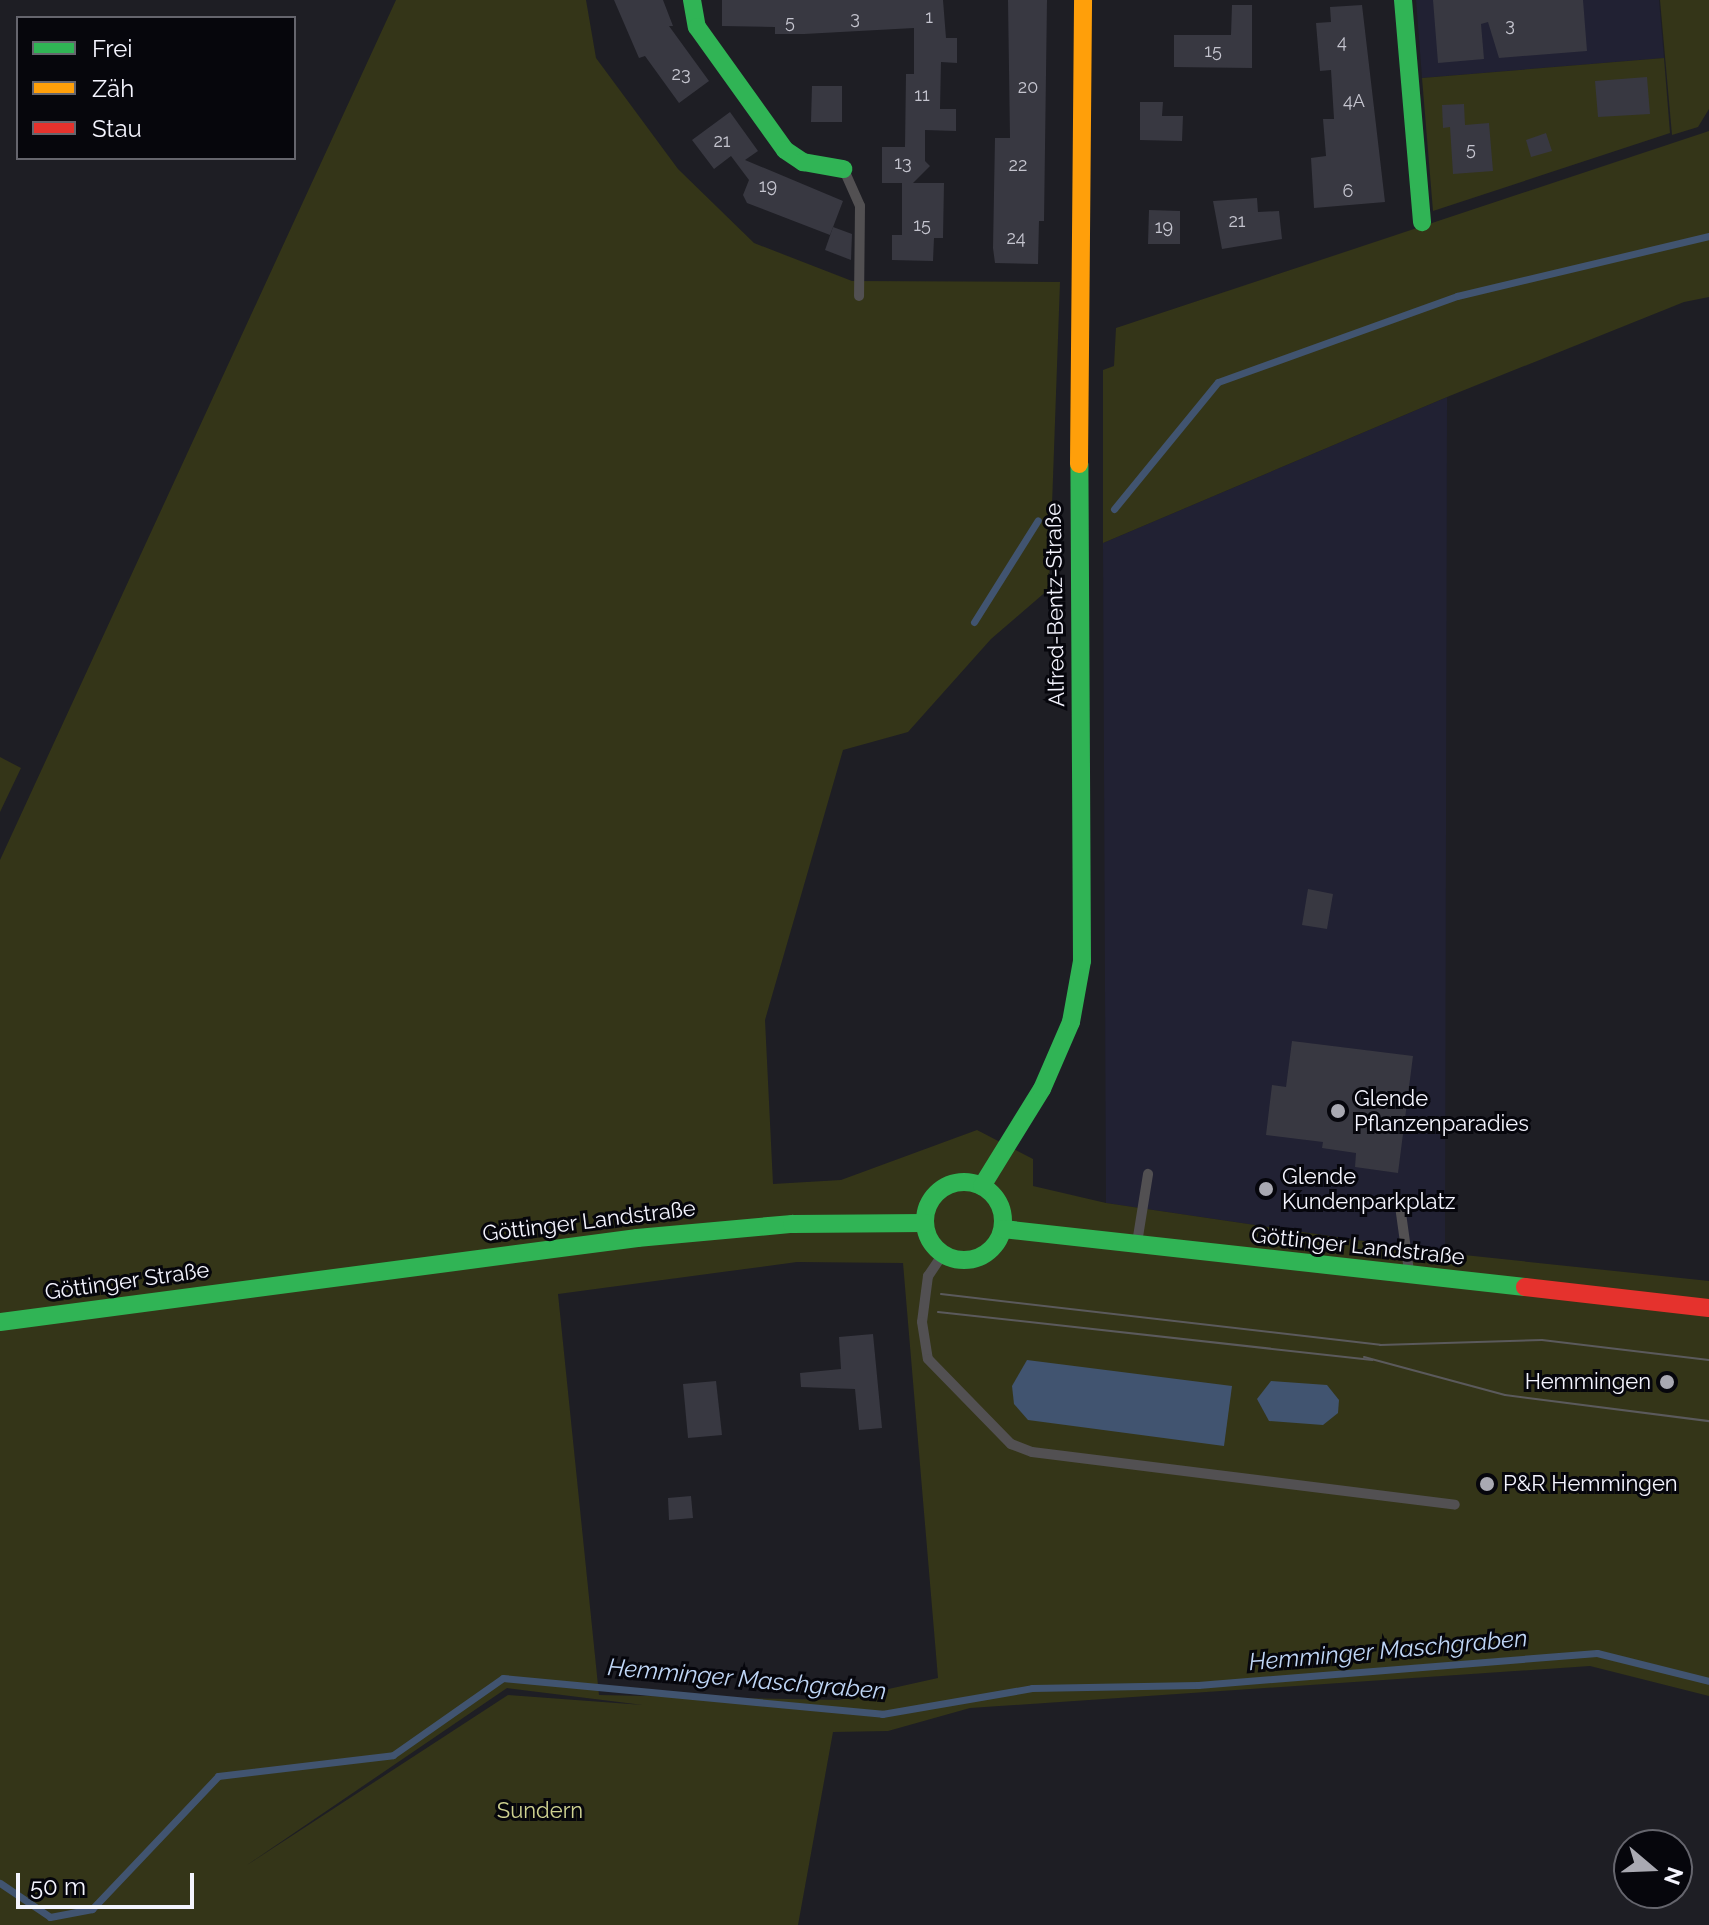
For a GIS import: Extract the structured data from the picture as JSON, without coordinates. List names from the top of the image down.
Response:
{
  "streets": {
    "street": ["Alfred-Bentz-Straße", "Göttinger Landstraße", "Göttinger Straße"]
  },
  "crossings": [
    ["Alfred-Bentz-Straße", "Göttinger Landstraße"],
    ["Göttinger Landstraße", "Göttinger Straße"]
  ],
  "water": ["Hemminger Maschgraben"],
  "parks": ["Sundern"],
  "places": [
    "Glende Pflanzenparadies",
    "Glende Kundenparkplatz",
    "Hemmingen",
    "P&R Hemmingen"
  ],
  "house_numbers": [
    "1",
    "3",
    "5",
    "3",
    "4",
    "15",
    "23",
    "20",
    "11",
    "4A",
    "21",
    "5",
    "13",
    "22",
    "19",
    "6",
    "21",
    "15",
    "19",
    "24"
  ],
  "legend": ["Frei", "Zäh", "Stau"],
  "scale_bar": "50 m",
  "north": "right"
}
